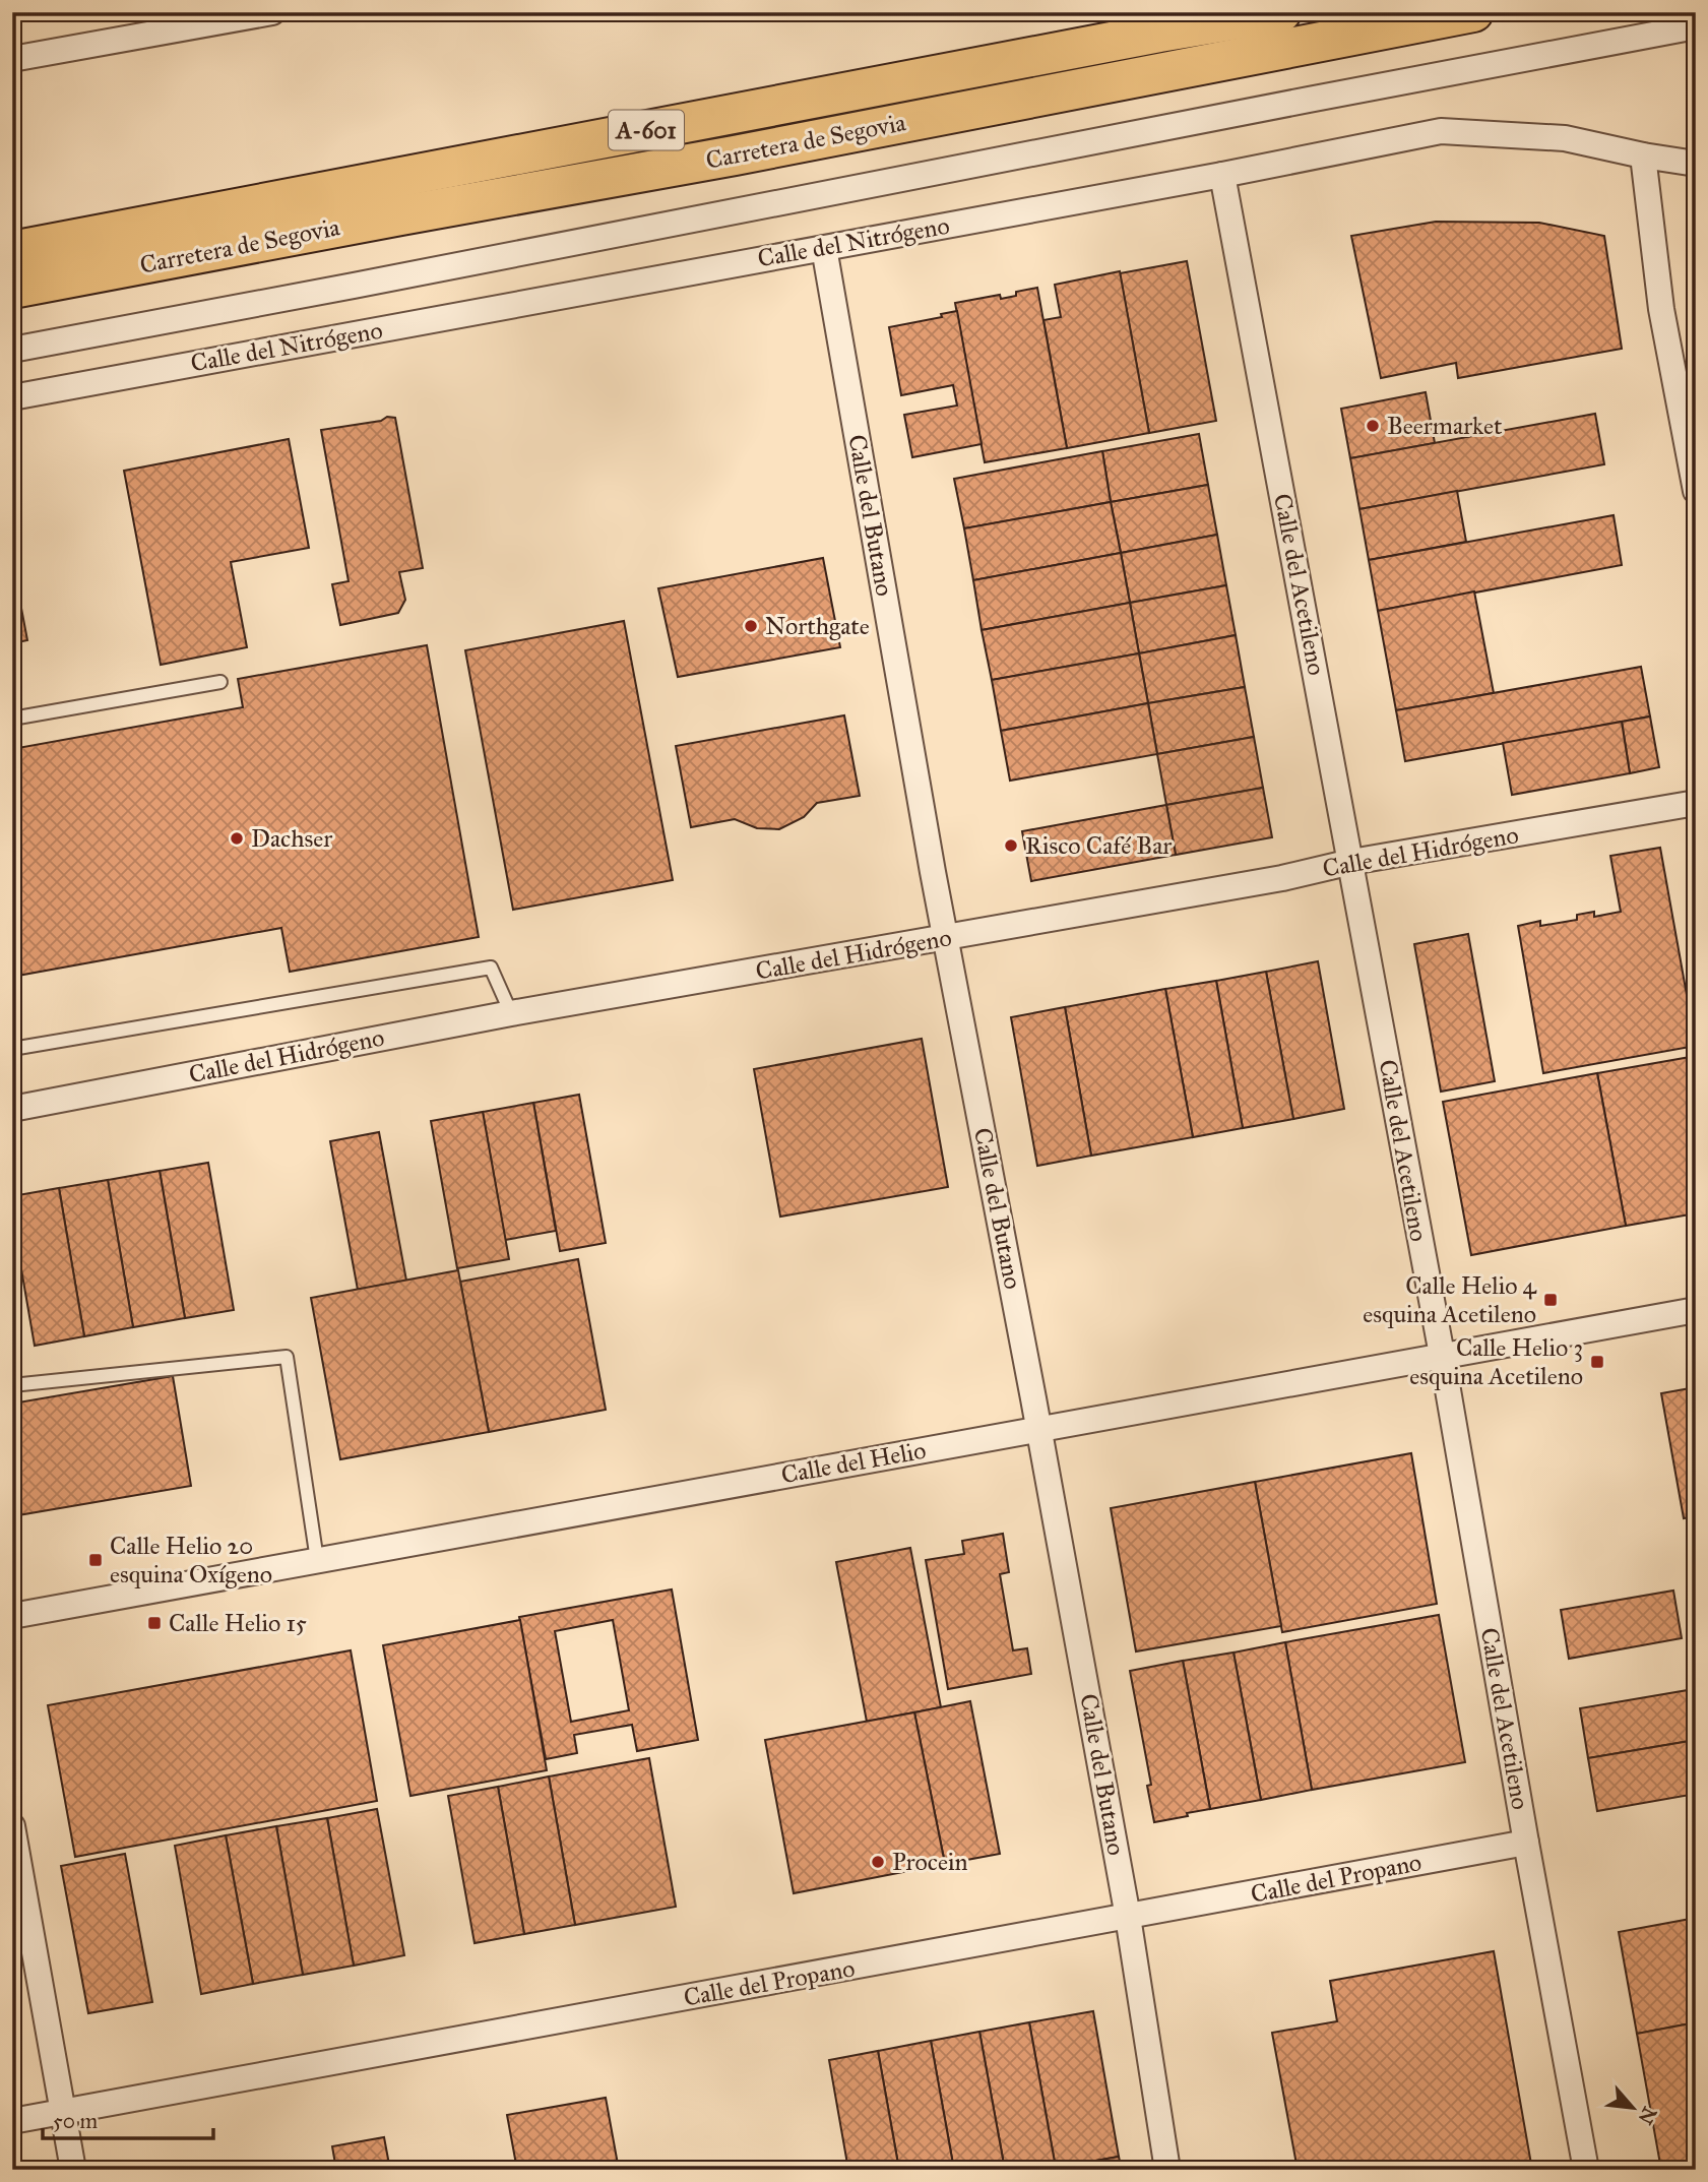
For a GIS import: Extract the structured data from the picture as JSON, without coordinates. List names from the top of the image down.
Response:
{
  "streets": {
    "highway": ["A-601", "Carretera de Segovia"],
    "street": [
      "Calle del Nitrógeno",
      "Calle del Butano",
      "Calle del Acetileno",
      "Calle del Hidrógeno",
      "Calle del Helio",
      "Calle del Propano"
    ]
  },
  "crossings": [
    ["Calle del Nitrógeno", "Calle del Butano"],
    ["Calle del Nitrógeno", "Calle del Acetileno"],
    ["Calle del Butano", "Calle del Hidrógeno"],
    ["Calle del Butano", "Calle del Helio"],
    ["Calle del Butano", "Calle del Propano"],
    ["Calle del Acetileno", "Calle del Hidrógeno"],
    ["Calle del Acetileno", "Calle del Helio"],
    ["Calle del Acetileno", "Calle del Propano"]
  ],
  "places": {
    "other": [
      "Beermarket",
      "Northgate",
      "Dachser",
      "Risco Café Bar",
      "Procein"
    ],
    "transit": [
      "Calle Helio 4 esquina Acetileno",
      "Calle Helio 3 esquina Acetileno",
      "Calle Helio 20 esquina Oxígeno",
      "Calle Helio 15"
    ]
  },
  "scale_bar": "50 m",
  "north": "bottom right"
}
